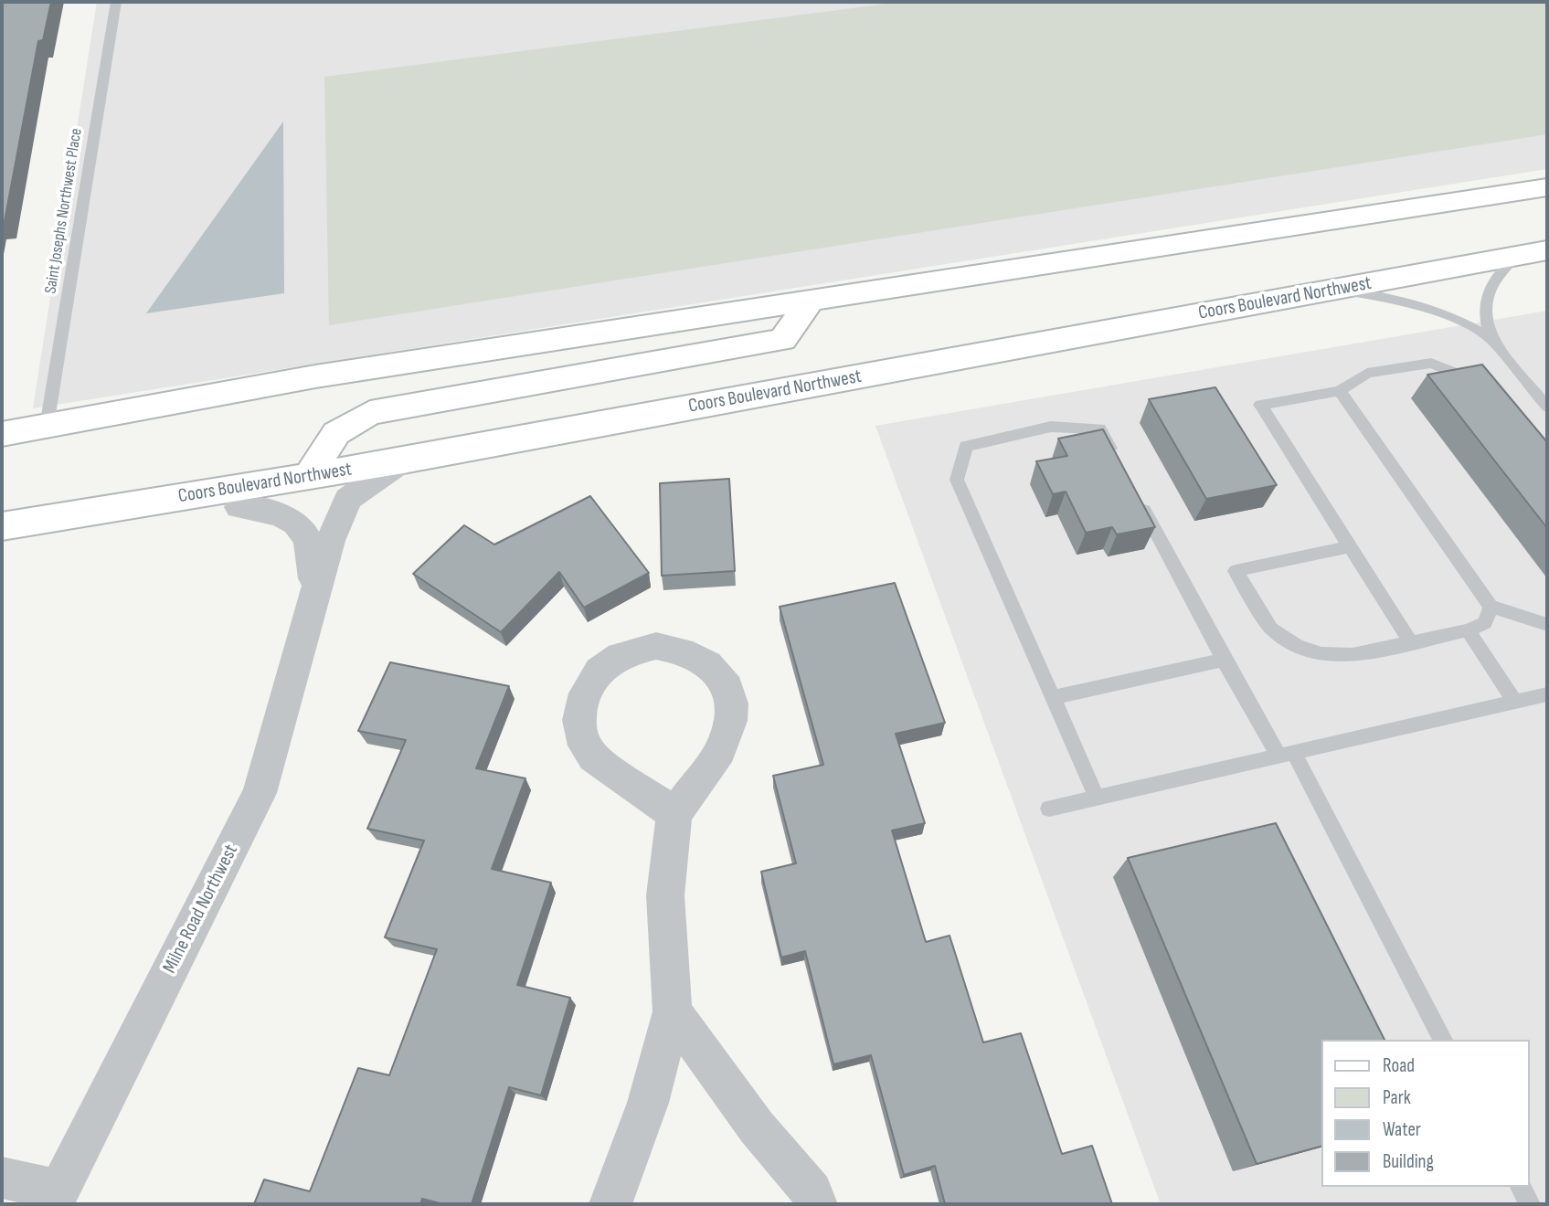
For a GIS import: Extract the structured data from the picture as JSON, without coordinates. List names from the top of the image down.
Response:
{
  "streets": {
    "main road": ["Coors Boulevard Northwest"],
    "street": ["Milne Road Northwest"],
    "lane": ["Saint Josephs Northwest Place"]
  },
  "crossings": [
    ["Coors Boulevard Northwest", "Milne Road Northwest"]
  ],
  "legend": [
    "Road",
    "Park",
    "Water",
    "Building"
  ]
}
